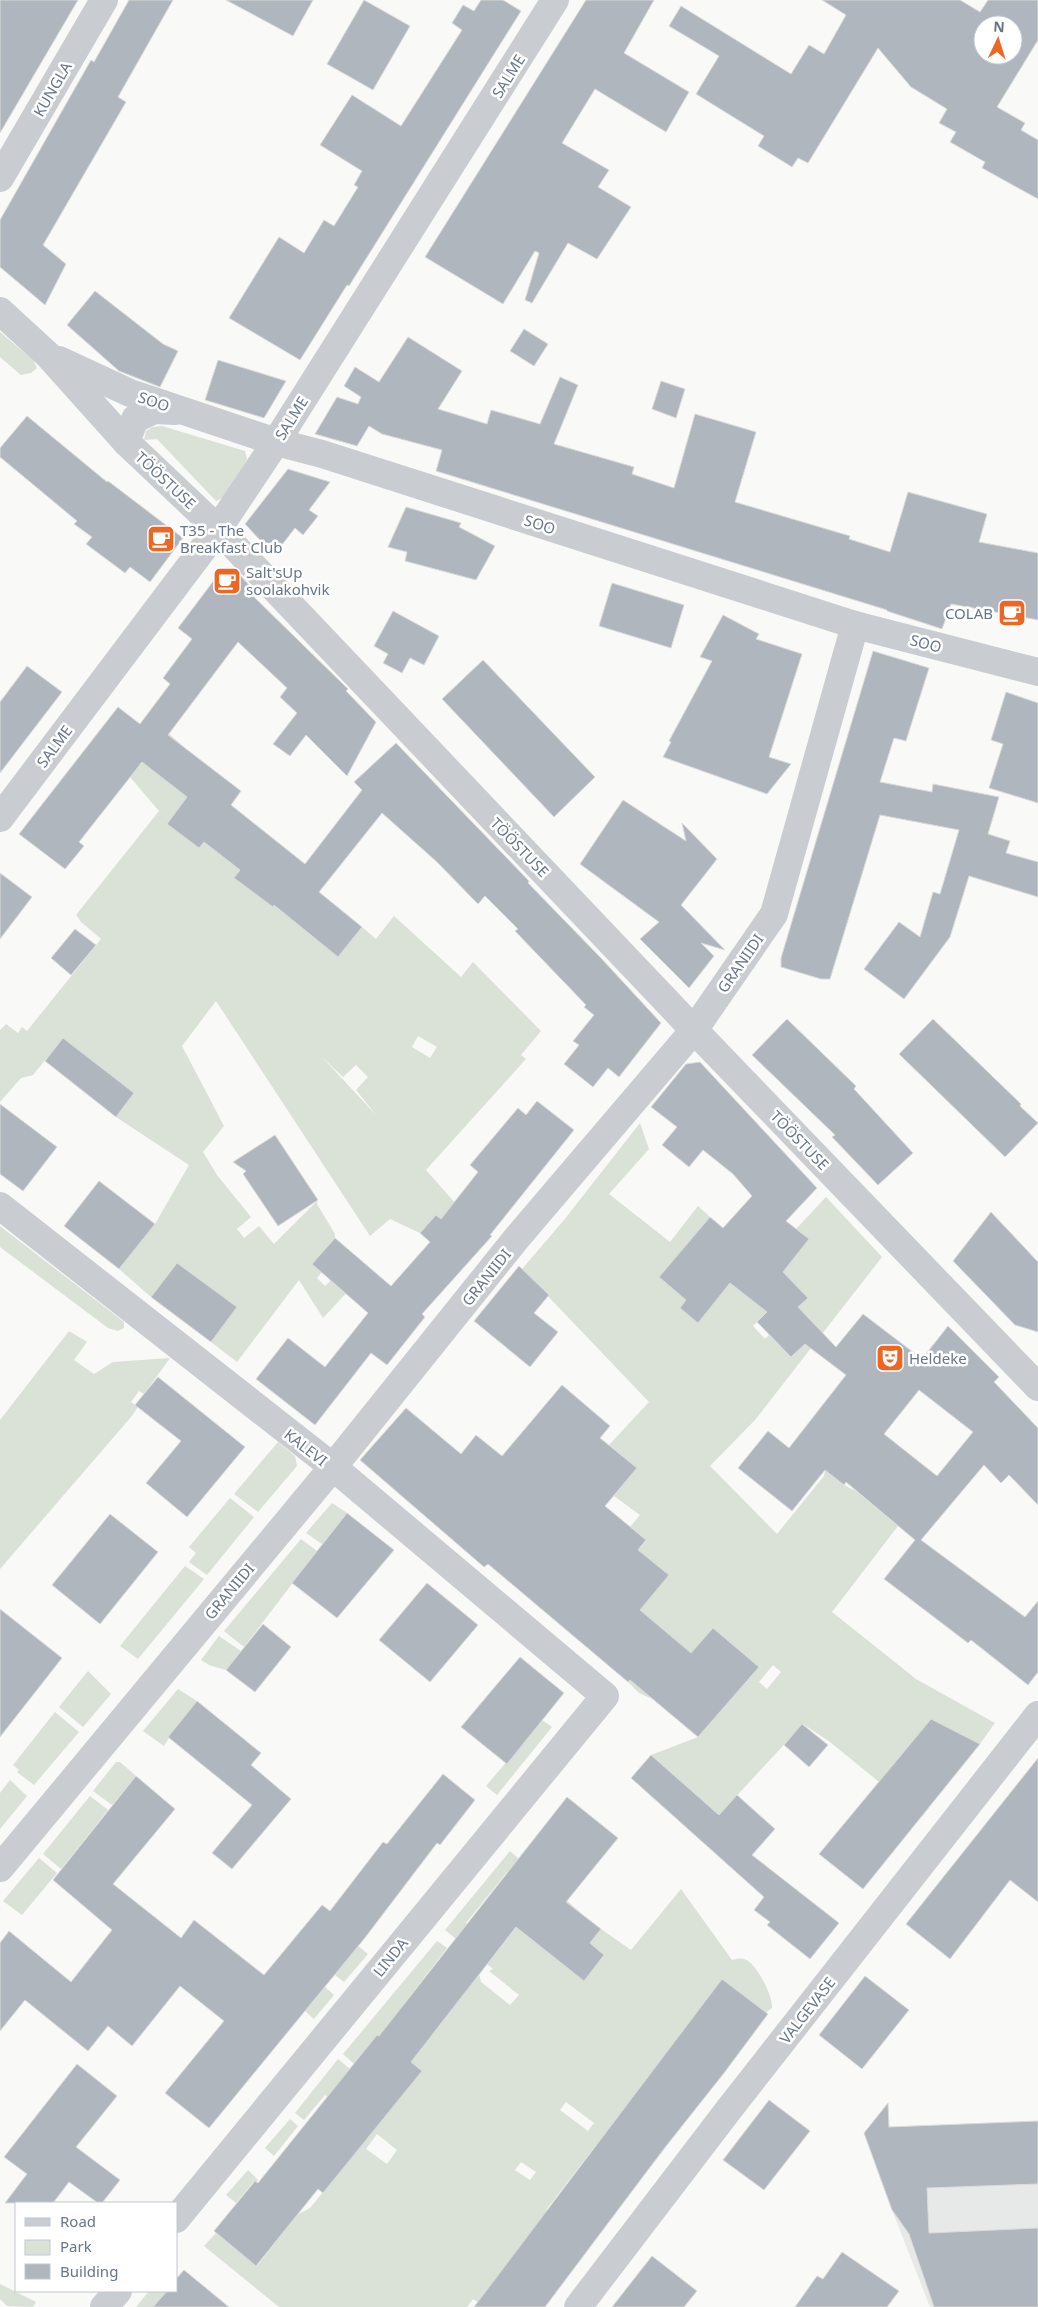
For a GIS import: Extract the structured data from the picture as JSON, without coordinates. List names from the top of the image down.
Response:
{
  "streets": {
    "street": [
      "SALME",
      "KUNGLA",
      "SOO",
      "TÖÖSTUSE",
      "GRANIIDI",
      "KALEVI",
      "LINDA",
      "VALGEVASE"
    ]
  },
  "crossings": [
    ["SALME", "SOO"],
    ["SALME", "TÖÖSTUSE"],
    ["SOO", "TÖÖSTUSE"],
    ["SOO", "GRANIIDI"],
    ["TÖÖSTUSE", "GRANIIDI"],
    ["GRANIIDI", "KALEVI"],
    ["KALEVI", "LINDA"]
  ],
  "places": {
    "cafe": ["T35 - The Breakfast Club", "Salt'sUp soolakohvik", "COLAB"],
    "theatre": ["Heldeke"]
  },
  "legend": ["Road", "Park", "Building"],
  "north": "top"
}
